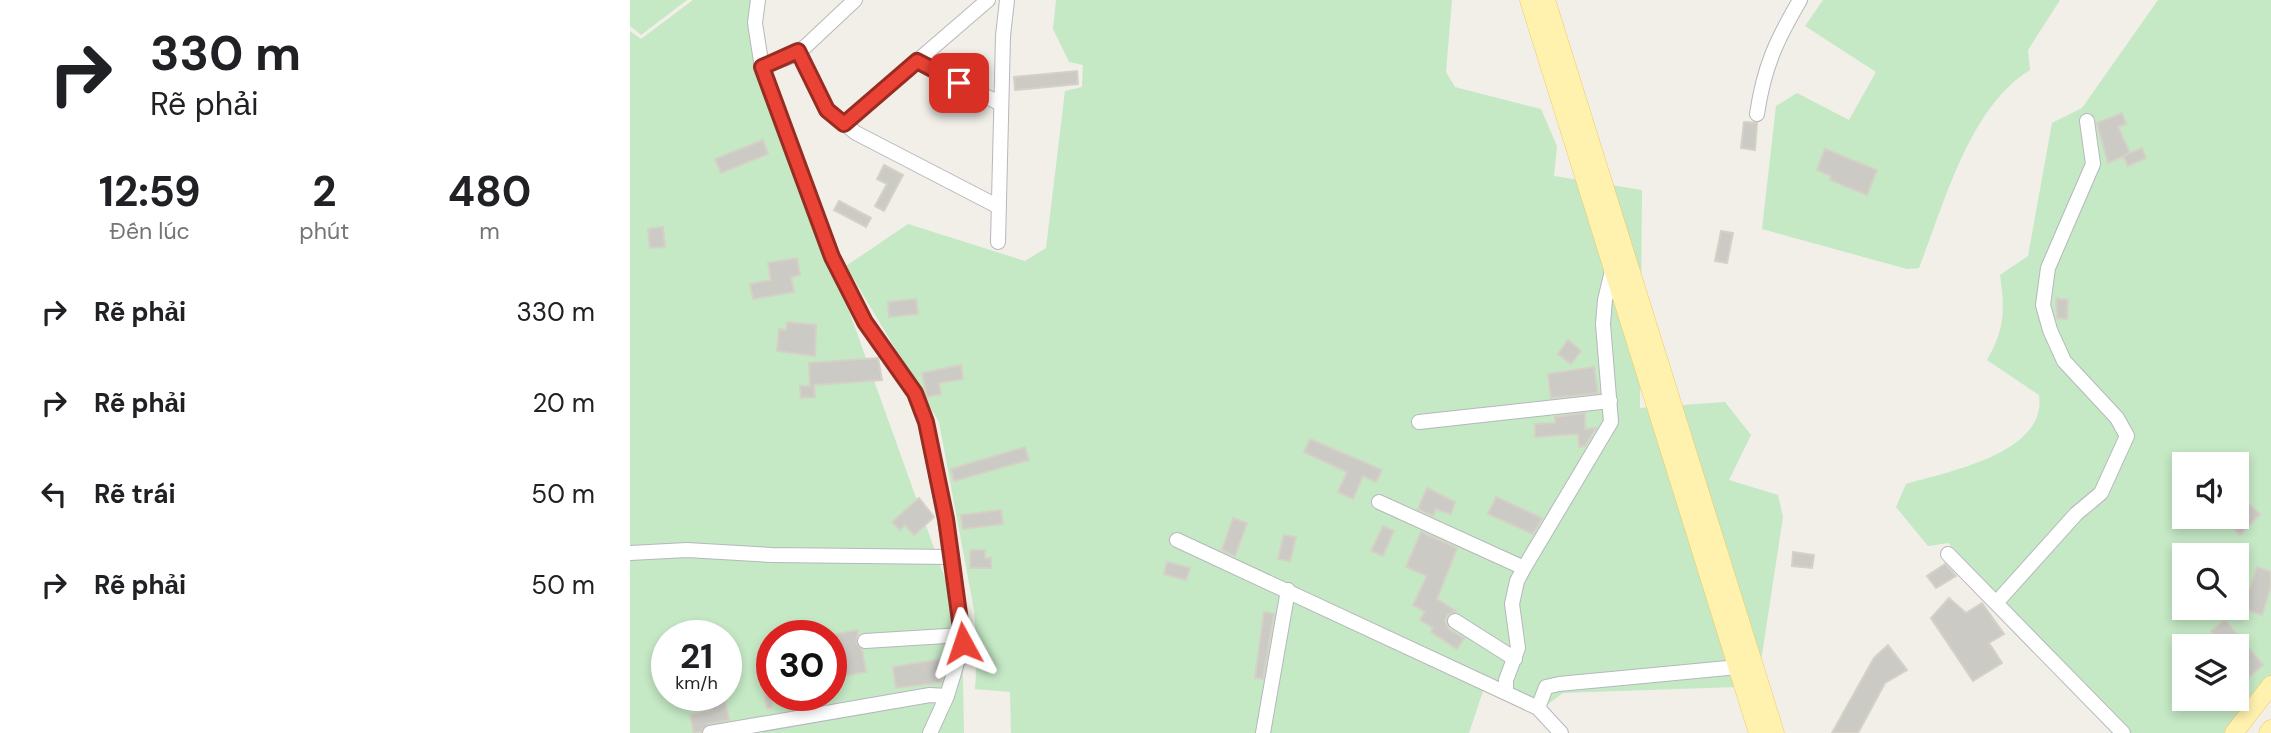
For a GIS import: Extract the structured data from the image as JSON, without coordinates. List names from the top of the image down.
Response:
{
  "page": {
    "turn": ["330 m", "Rẽ phải"],
    "eta": [
      "12:59",
      "Đến lúc",
      "2",
      "phút",
      "480",
      "m"
    ],
    "list": [
      {
        "name": "Rẽ phải",
        "value": "330 m"
      },
      {
        "name": "Rẽ phải",
        "value": "20 m"
      },
      {
        "name": "Rẽ trái",
        "value": "50 m"
      },
      {
        "name": "Rẽ phải",
        "value": "50 m"
      }
    ],
    "speed": "21 km/h",
    "limit": "30"
  }
}
